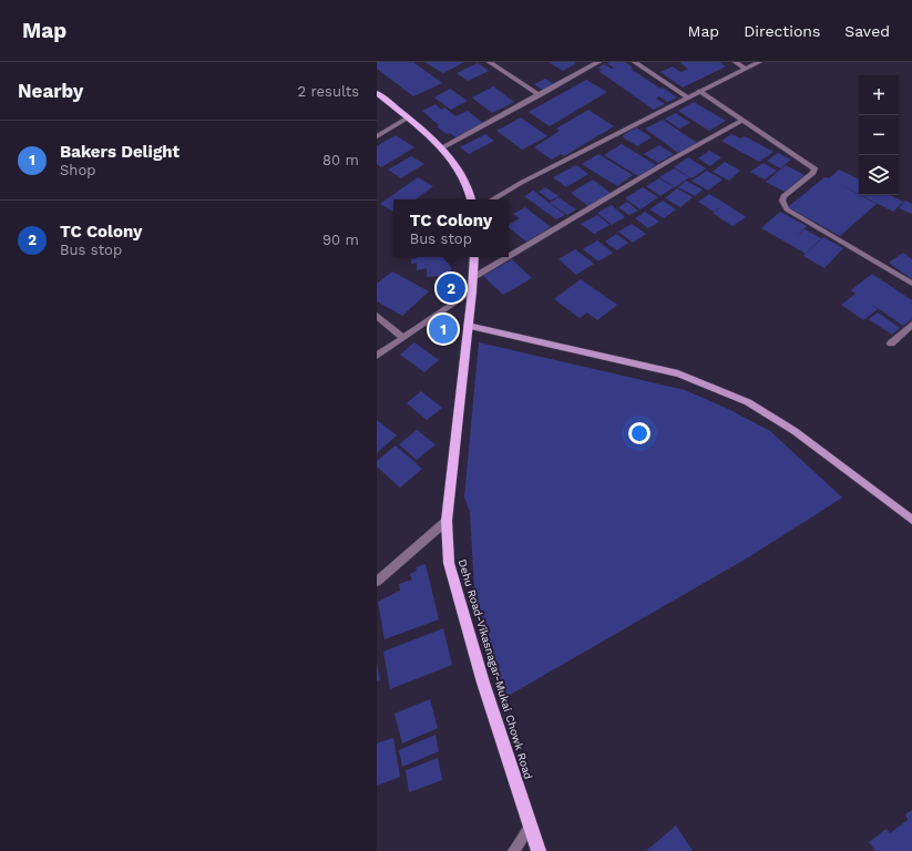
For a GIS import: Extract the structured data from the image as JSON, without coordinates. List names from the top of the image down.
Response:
{
  "streets": {
    "main road": ["Dehu Road-Vikasnagar-Mukai Chowk Road"]
  },
  "page": {
    "header": "Map",
    "nav": ["Map", "Directions", "Saved"],
    "heading": ["Nearby", "2 results"],
    "map_buttons": ["+", "−"],
    "list": [
      {
        "mark": "1",
        "name": "Bakers Delight",
        "note": "Shop",
        "value": "80 m"
      },
      {
        "mark": "2",
        "name": "TC Colony",
        "note": "Bus stop",
        "value": "90 m"
      }
    ],
    "popup": ["TC Colony", "Bus stop"],
    "pins": ["2", "1"]
  }
}
